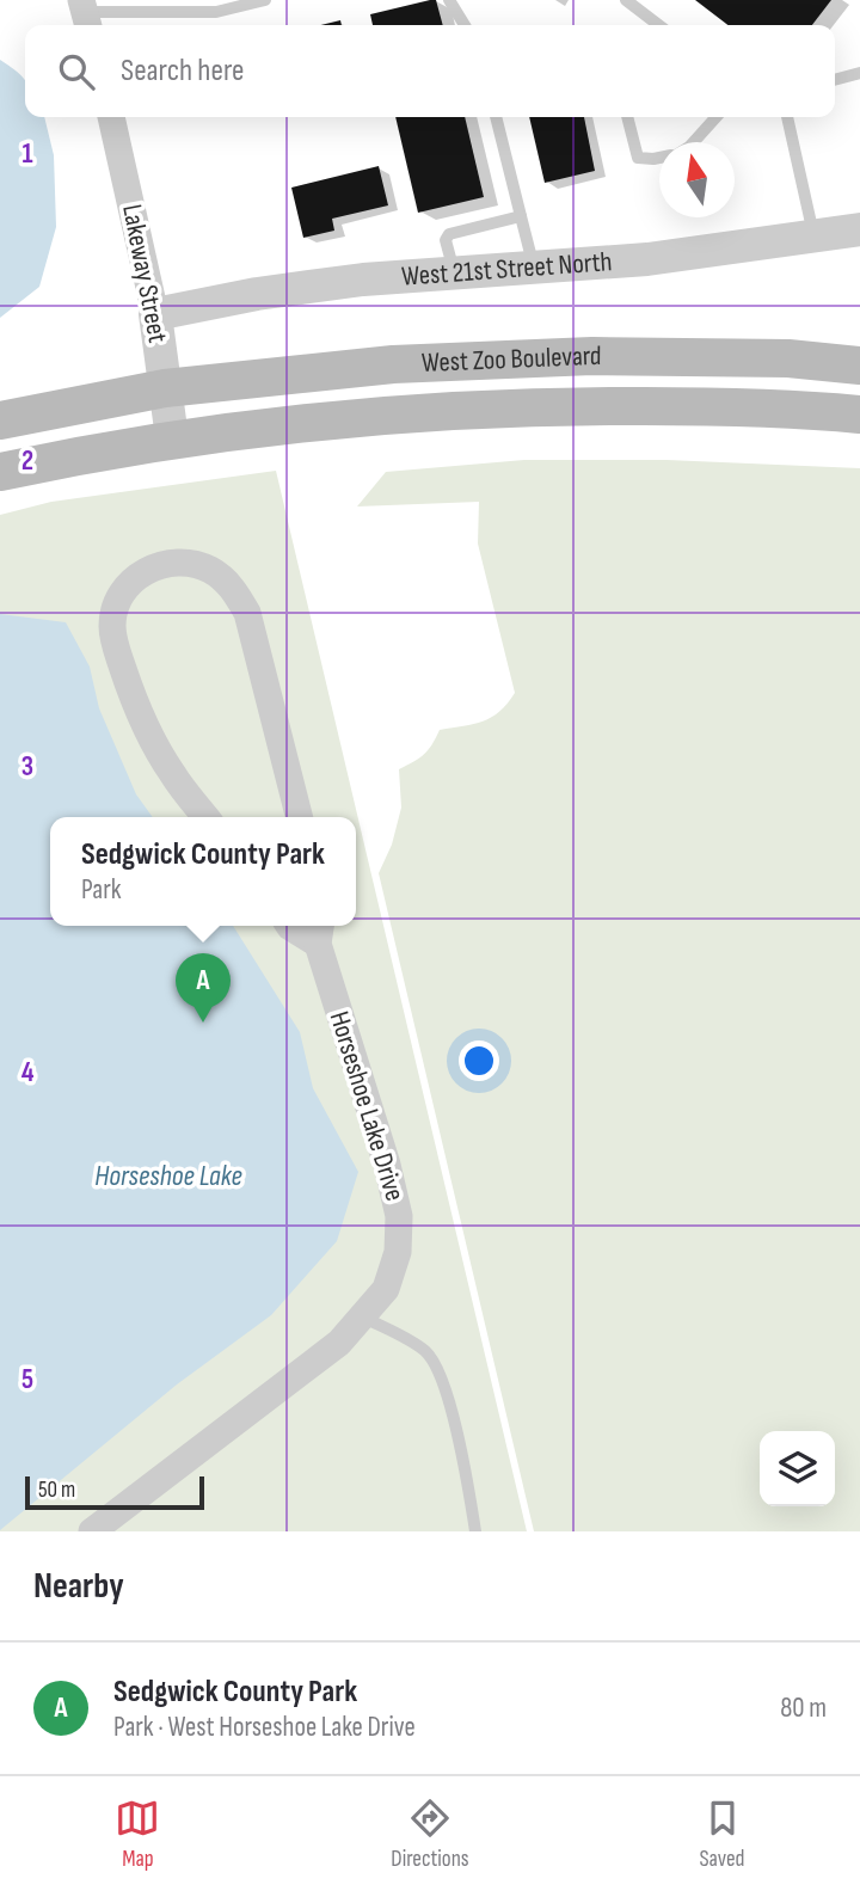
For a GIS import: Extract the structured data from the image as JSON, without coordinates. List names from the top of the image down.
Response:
{
  "streets": {
    "main road": ["West Zoo Boulevard"],
    "street": ["West 21st Street North", "Lakeway Street", "Horseshoe Lake Drive"]
  },
  "crossings": [
    ["West 21st Street North", "Lakeway Street"],
    ["Lakeway Street", "West Zoo Boulevard"]
  ],
  "water": ["Horseshoe Lake"],
  "scale_bar": "50 m",
  "north": "top",
  "page": {
    "search": "Search here",
    "popup": ["Sedgwick County Park", "Park"],
    "pins": "A",
    "scale": "50 m",
    "heading": "Nearby",
    "list": [
      {
        "mark": "A",
        "name": "Sedgwick County Park",
        "note": "Park · West Horseshoe Lake Drive",
        "value": "80 m"
      }
    ],
    "nav": ["Map", "Directions", "Saved"]
  },
  "grid": {
    "rows": [
      "1",
      "2",
      "3",
      "4",
      "5"
    ]
  }
}
